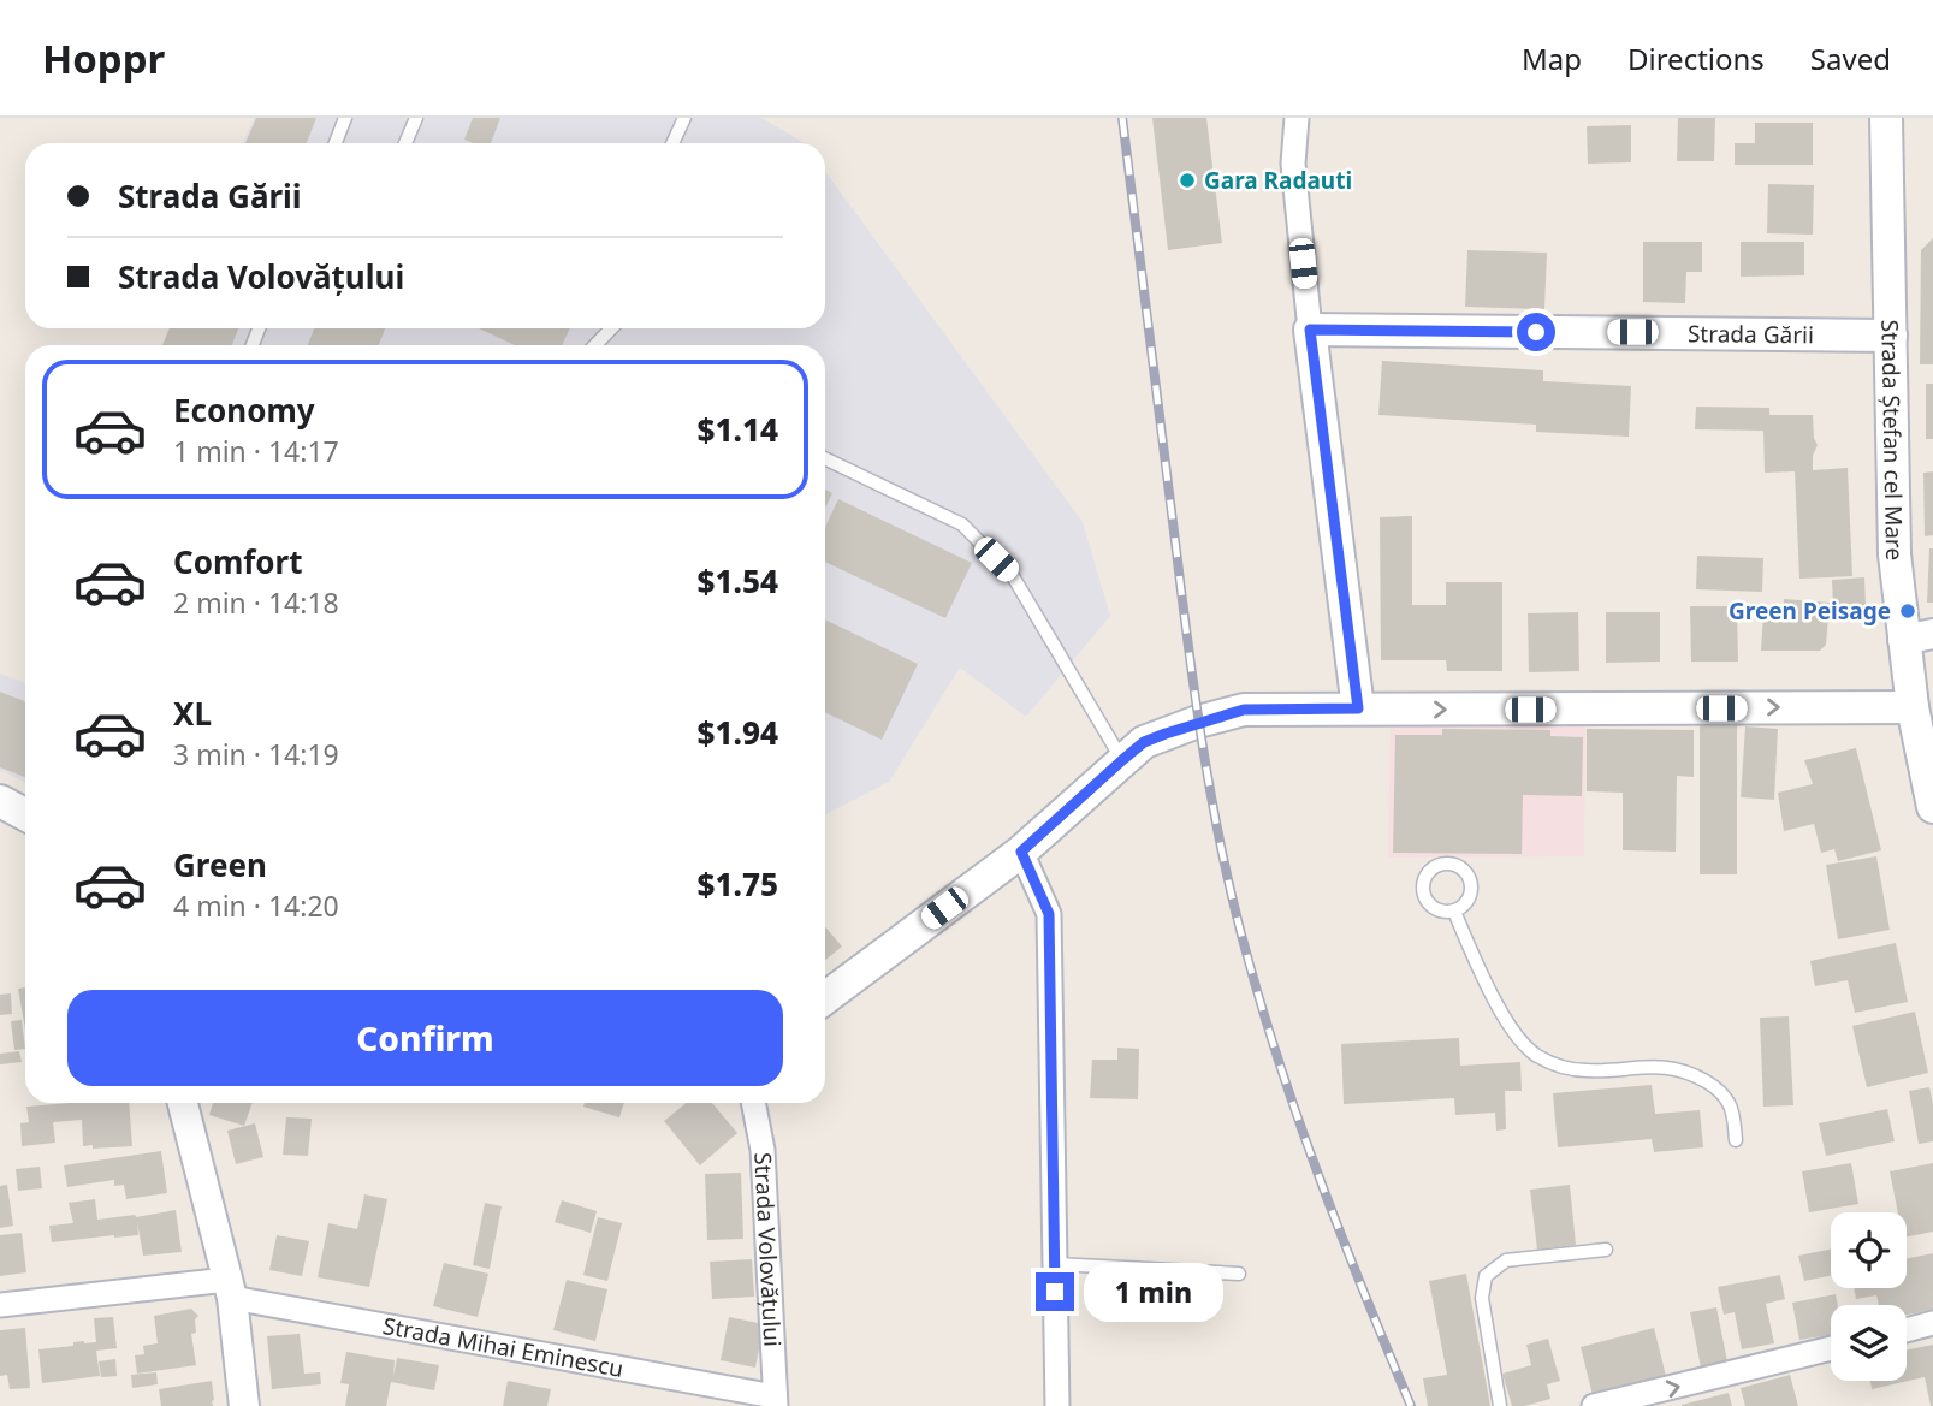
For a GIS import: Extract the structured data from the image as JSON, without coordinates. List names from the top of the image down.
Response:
{
  "streets": {
    "main road": ["Strada Gării", "Strada Ștefan cel Mare"],
    "street": ["Strada Volovățului", "Strada Mihai Eminescu"]
  },
  "crossings": [
    ["Strada Gării", "Strada Ștefan cel Mare"],
    ["Strada Volovățului", "Strada Mihai Eminescu"]
  ],
  "places": ["Gara Radauti", "Green Peisage"],
  "page": {
    "header": "Hoppr",
    "nav": ["Map", "Directions", "Saved"],
    "banner": ["Strada Gării", "Strada Volovățului"],
    "list": [
      {
        "name": "Economy",
        "note": "1 min · 14:17",
        "value": "$1.14"
      },
      {
        "name": "Comfort",
        "note": "2 min · 14:18",
        "value": "$1.54"
      },
      {
        "name": "XL",
        "note": "3 min · 14:19",
        "value": "$1.94"
      },
      {
        "name": "Green",
        "note": "4 min · 14:20",
        "value": "$1.75"
      }
    ],
    "buttons": "Confirm",
    "bubble": "1 min"
  }
}
